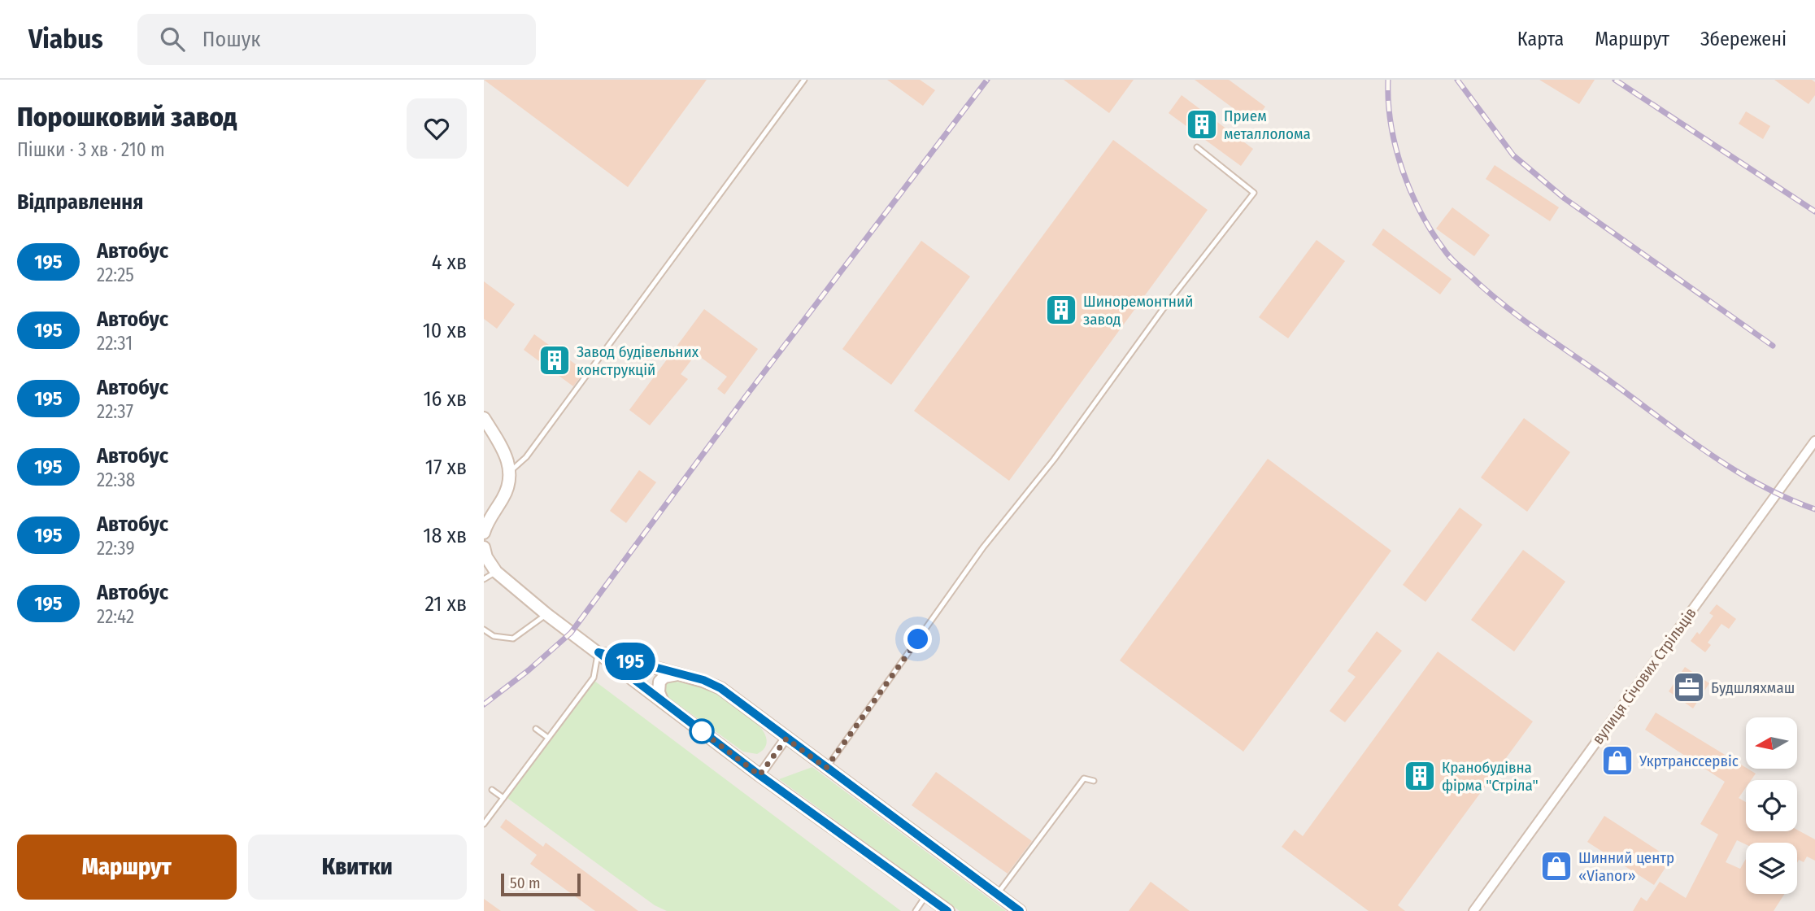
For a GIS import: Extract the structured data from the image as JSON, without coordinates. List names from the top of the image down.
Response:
{
  "streets": {
    "street": ["вулиця Січових Стрільців"]
  },
  "places": {
    "building": [
      "Прием металлолома",
      "Шиноремонтний завод",
      "Завод будівельних конструкцій",
      "Кранобудівна фірма \"Стріла\""
    ],
    "office": ["Будшляхмаш"],
    "shop": ["Укртранссервіс", "Шинний центр «Vianor»"]
  },
  "lines": ["bus line 195"],
  "scale_bar": "50 m",
  "north": "left",
  "page": {
    "header": "Viabus",
    "search": "Пошук",
    "nav": ["Карта", "Маршрут", "Збережені"],
    "heading": [
      ["Порошковий завод", "Пішки · 3 хв · 210 m"],
      "Відправлення"
    ],
    "on_map": "195",
    "list": [
      {
        "mark": "195",
        "name": "Автобус",
        "note": "22:25",
        "value": "4 хв"
      },
      {
        "mark": "195",
        "name": "Автобус",
        "note": "22:31",
        "value": "10 хв"
      },
      {
        "mark": "195",
        "name": "Автобус",
        "note": "22:37",
        "value": "16 хв"
      },
      {
        "mark": "195",
        "name": "Автобус",
        "note": "22:38",
        "value": "17 хв"
      },
      {
        "mark": "195",
        "name": "Автобус",
        "note": "22:39",
        "value": "18 хв"
      },
      {
        "mark": "195",
        "name": "Автобус",
        "note": "22:42",
        "value": "21 хв"
      }
    ],
    "buttons": ["Маршрут", "Квитки"],
    "scale": "50 m"
  }
}
